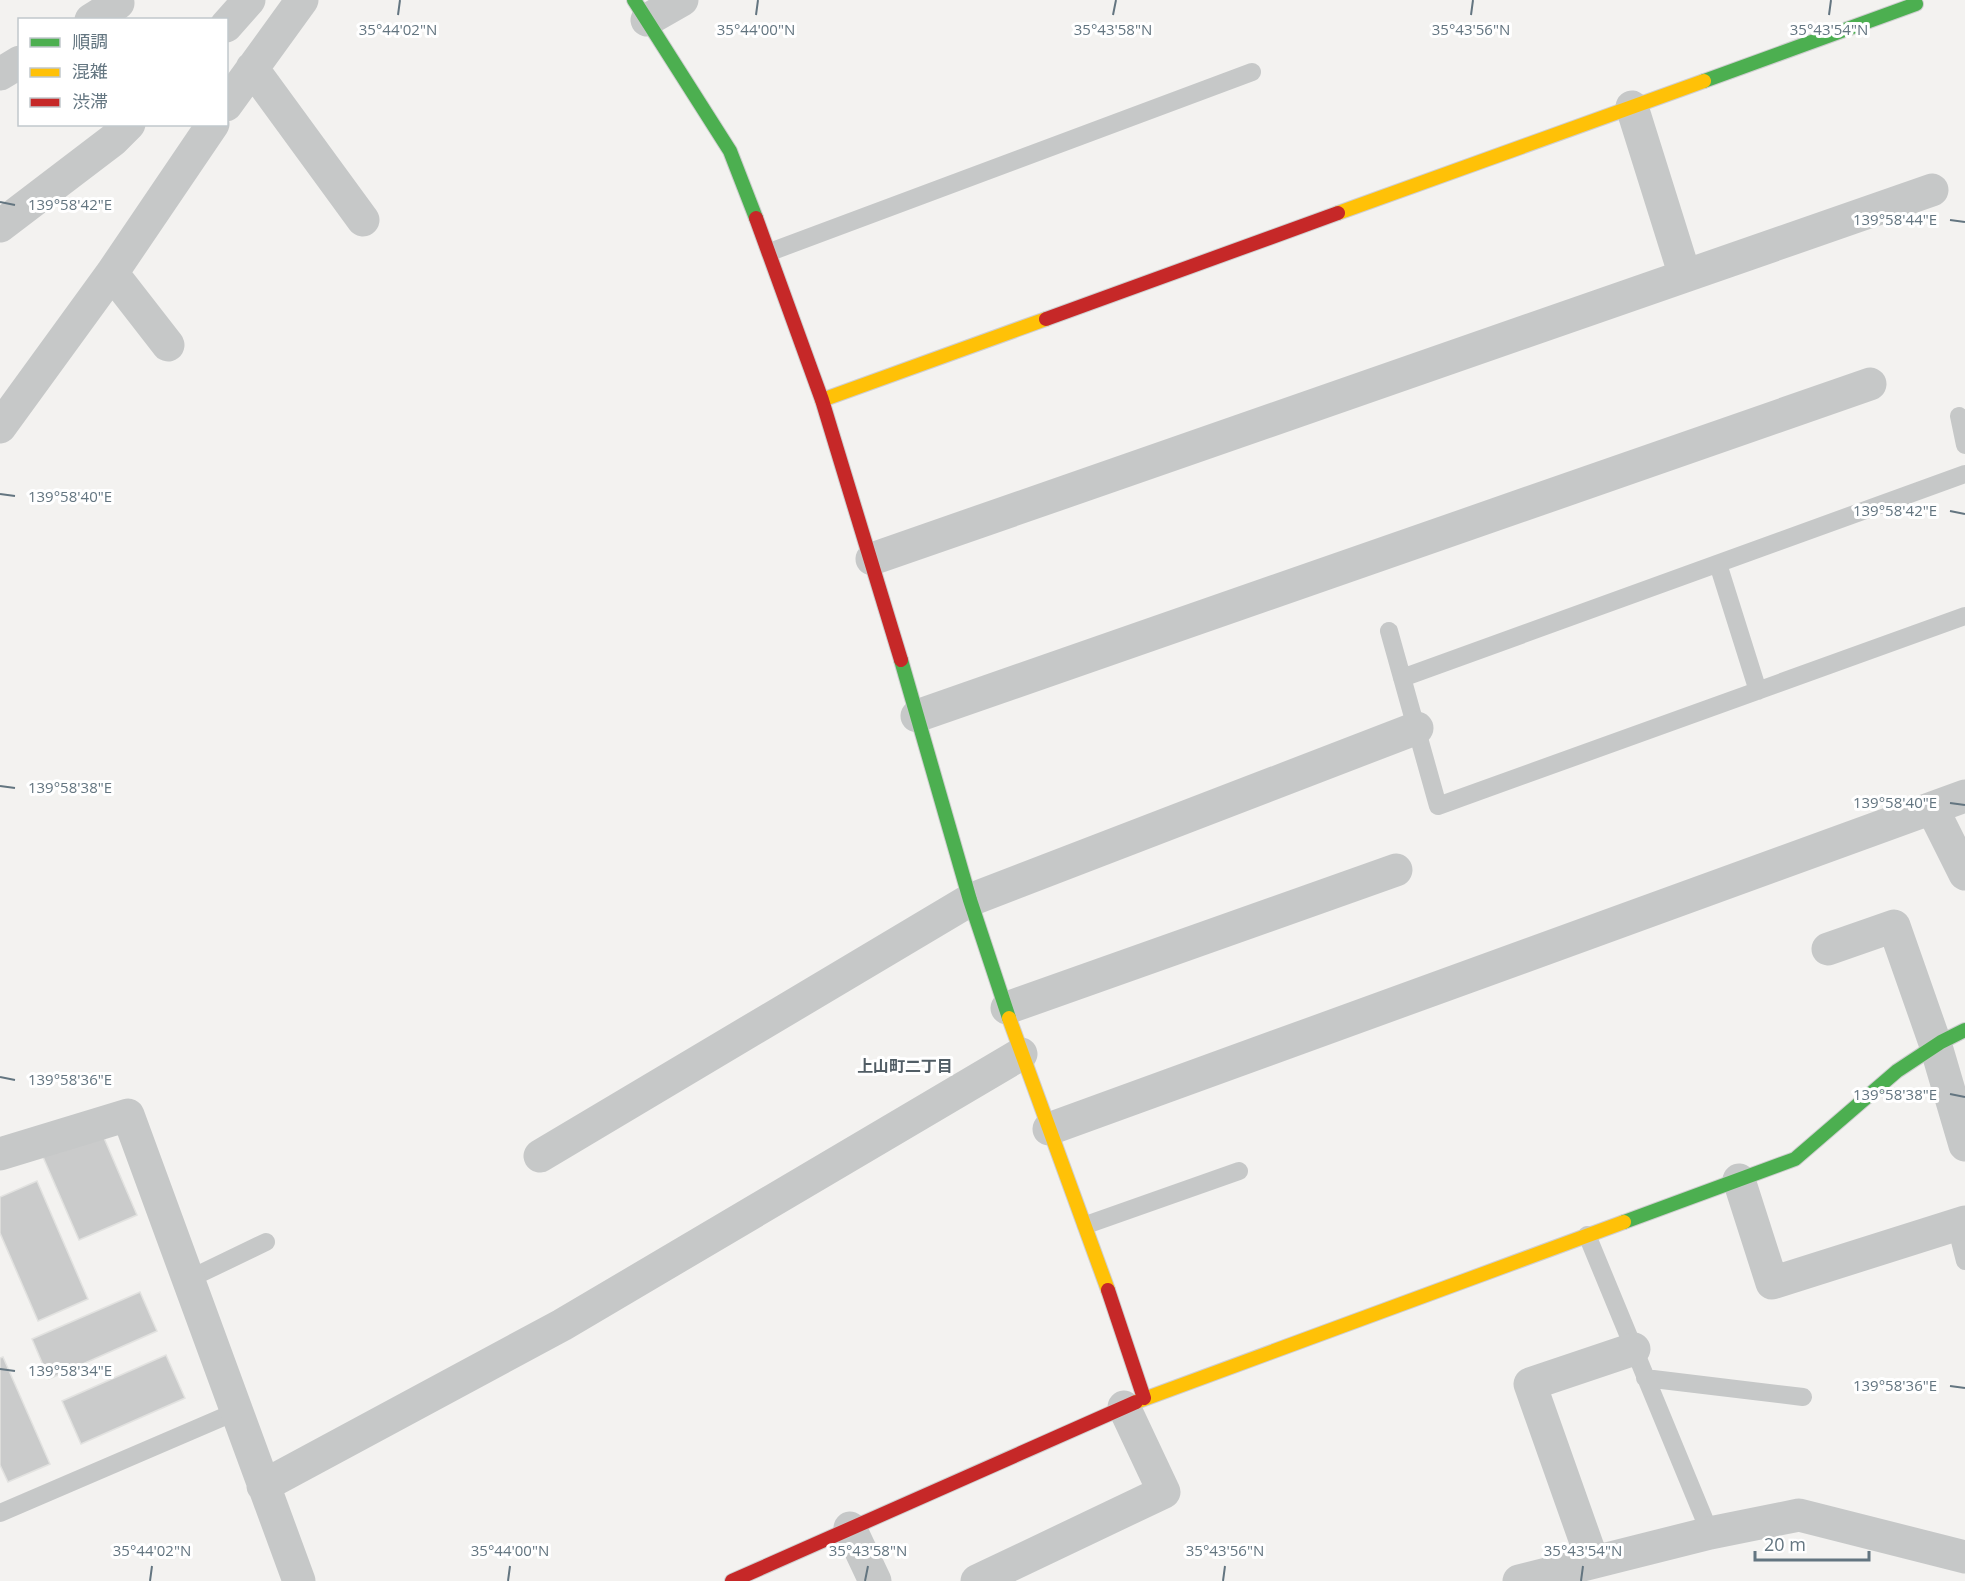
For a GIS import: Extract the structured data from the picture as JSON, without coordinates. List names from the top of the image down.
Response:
{
  "districts": ["上山町二丁目"],
  "legend": ["順調", "混雑", "渋滞"],
  "scale_bar": "20 m",
  "coordinates": [
    "35°44'02\"N",
    "35°44'00\"N",
    "35°43'58\"N",
    "35°43'56\"N",
    "35°43'54\"N",
    "139°58'42\"E",
    "139°58'44\"E",
    "139°58'40\"E",
    "139°58'38\"E",
    "139°58'36\"E",
    "139°58'34\"E"
  ]
}
